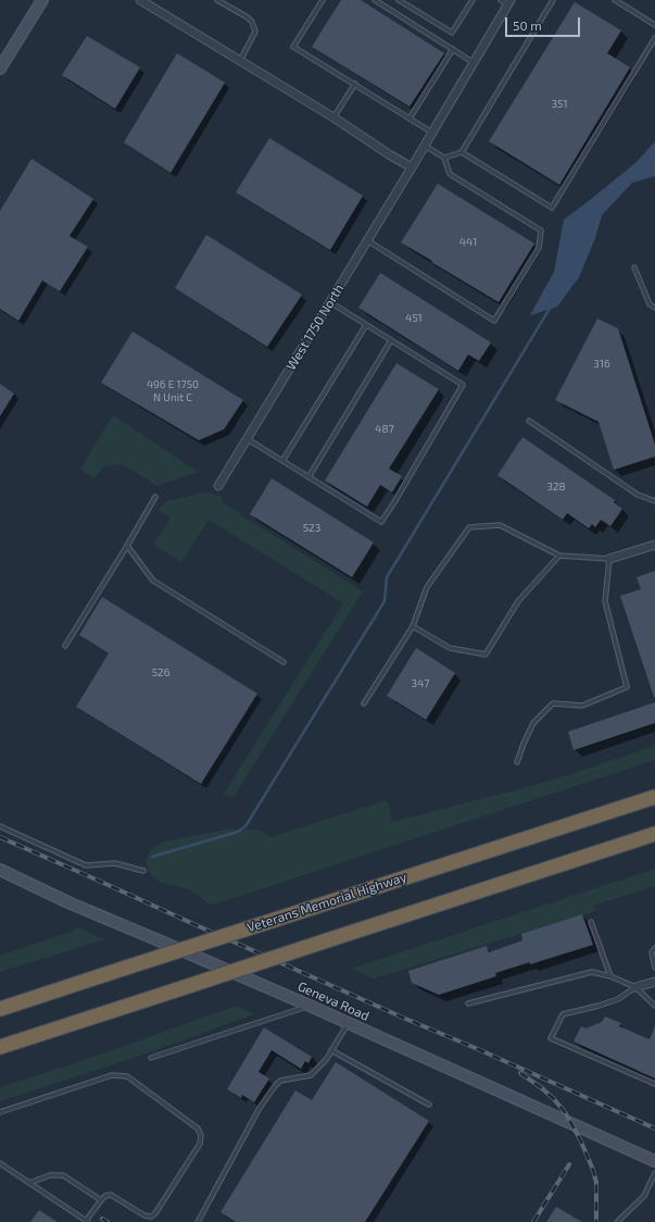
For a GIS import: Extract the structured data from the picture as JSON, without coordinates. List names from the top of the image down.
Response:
{
  "streets": {
    "highway": ["Veterans Memorial Highway"],
    "main road": ["Geneva Road"],
    "street": ["West 1750 North"]
  },
  "house_numbers": [
    "351",
    "441",
    "451",
    "316",
    "496 E 1750 N Unit C",
    "487",
    "328",
    "523",
    "526",
    "347"
  ],
  "scale_bar": "50 m"
}
